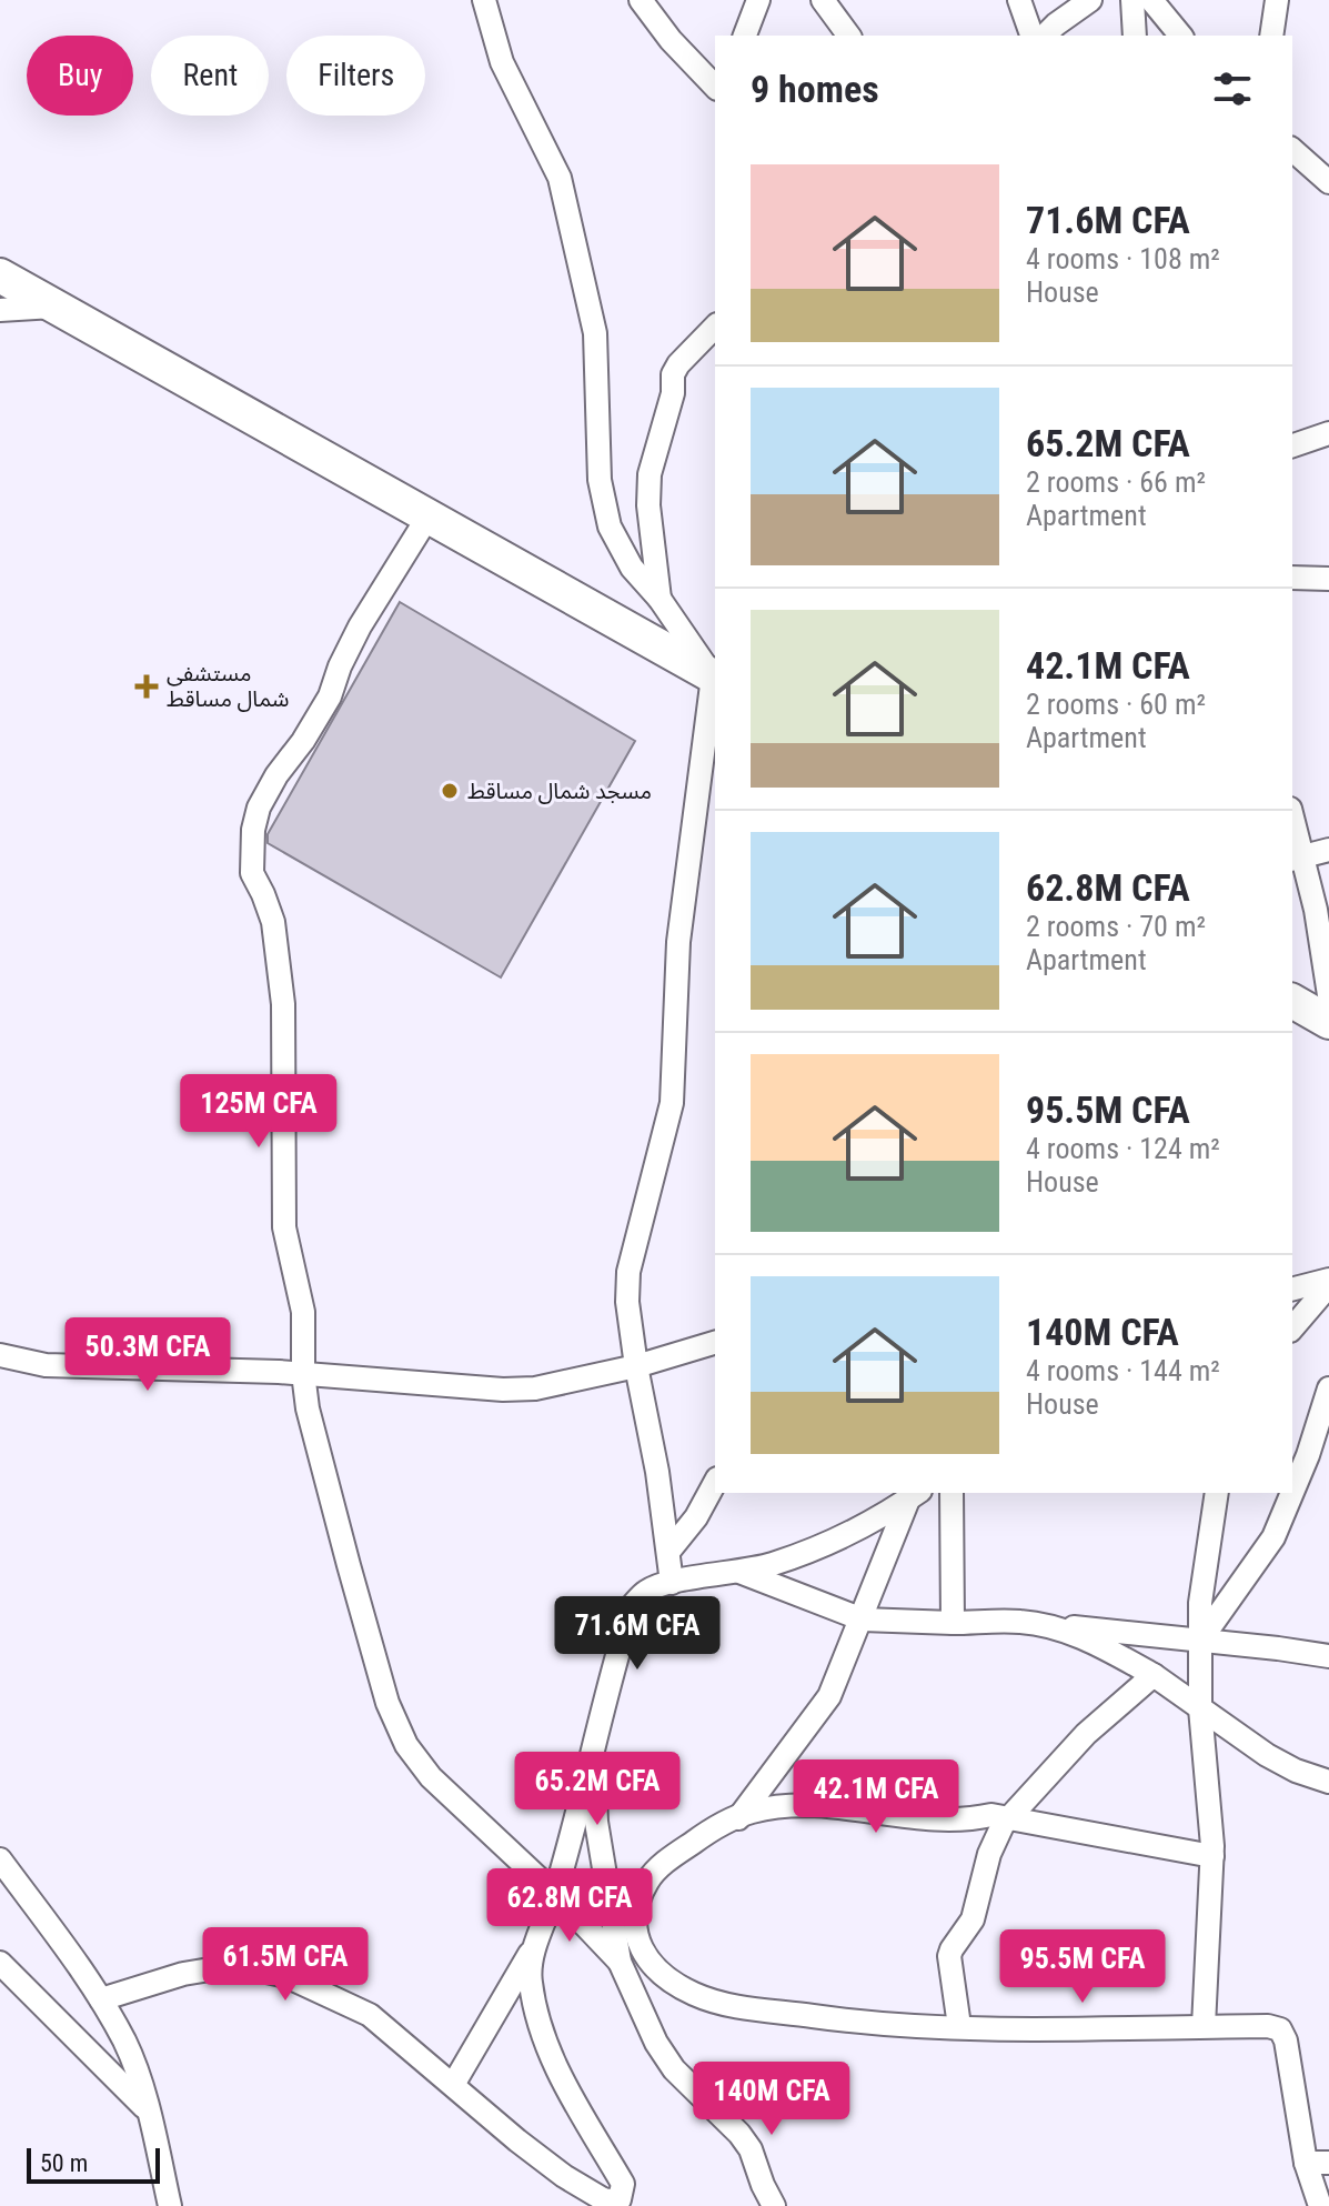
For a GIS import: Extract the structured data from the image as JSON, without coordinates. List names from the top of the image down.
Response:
{
  "places": {
    "health": ["مستشفى شمال مساقط"],
    "other": ["مسجد شمال مساقط"]
  },
  "scale_bar": "50 m",
  "page": {
    "chip": ["Buy", "Rent", "Filters"],
    "heading": "9 homes",
    "list": [
      {
        "name": "71.6M CFA",
        "note": "4 rooms · 108 m² · House"
      },
      {
        "name": "65.2M CFA",
        "note": "2 rooms · 66 m² · Apartment"
      },
      {
        "name": "42.1M CFA",
        "note": "2 rooms · 60 m² · Apartment"
      },
      {
        "name": "62.8M CFA",
        "note": "2 rooms · 70 m² · Apartment"
      },
      {
        "name": "95.5M CFA",
        "note": "4 rooms · 124 m² · House"
      },
      {
        "name": "140M CFA",
        "note": "4 rooms · 144 m² · House"
      }
    ],
    "price": [
      "125M CFA",
      "50.3M CFA",
      "71.6M CFA",
      "65.2M CFA",
      "42.1M CFA",
      "62.8M CFA",
      "61.5M CFA",
      "95.5M CFA",
      "140M CFA"
    ],
    "scale": "50 m"
  }
}
